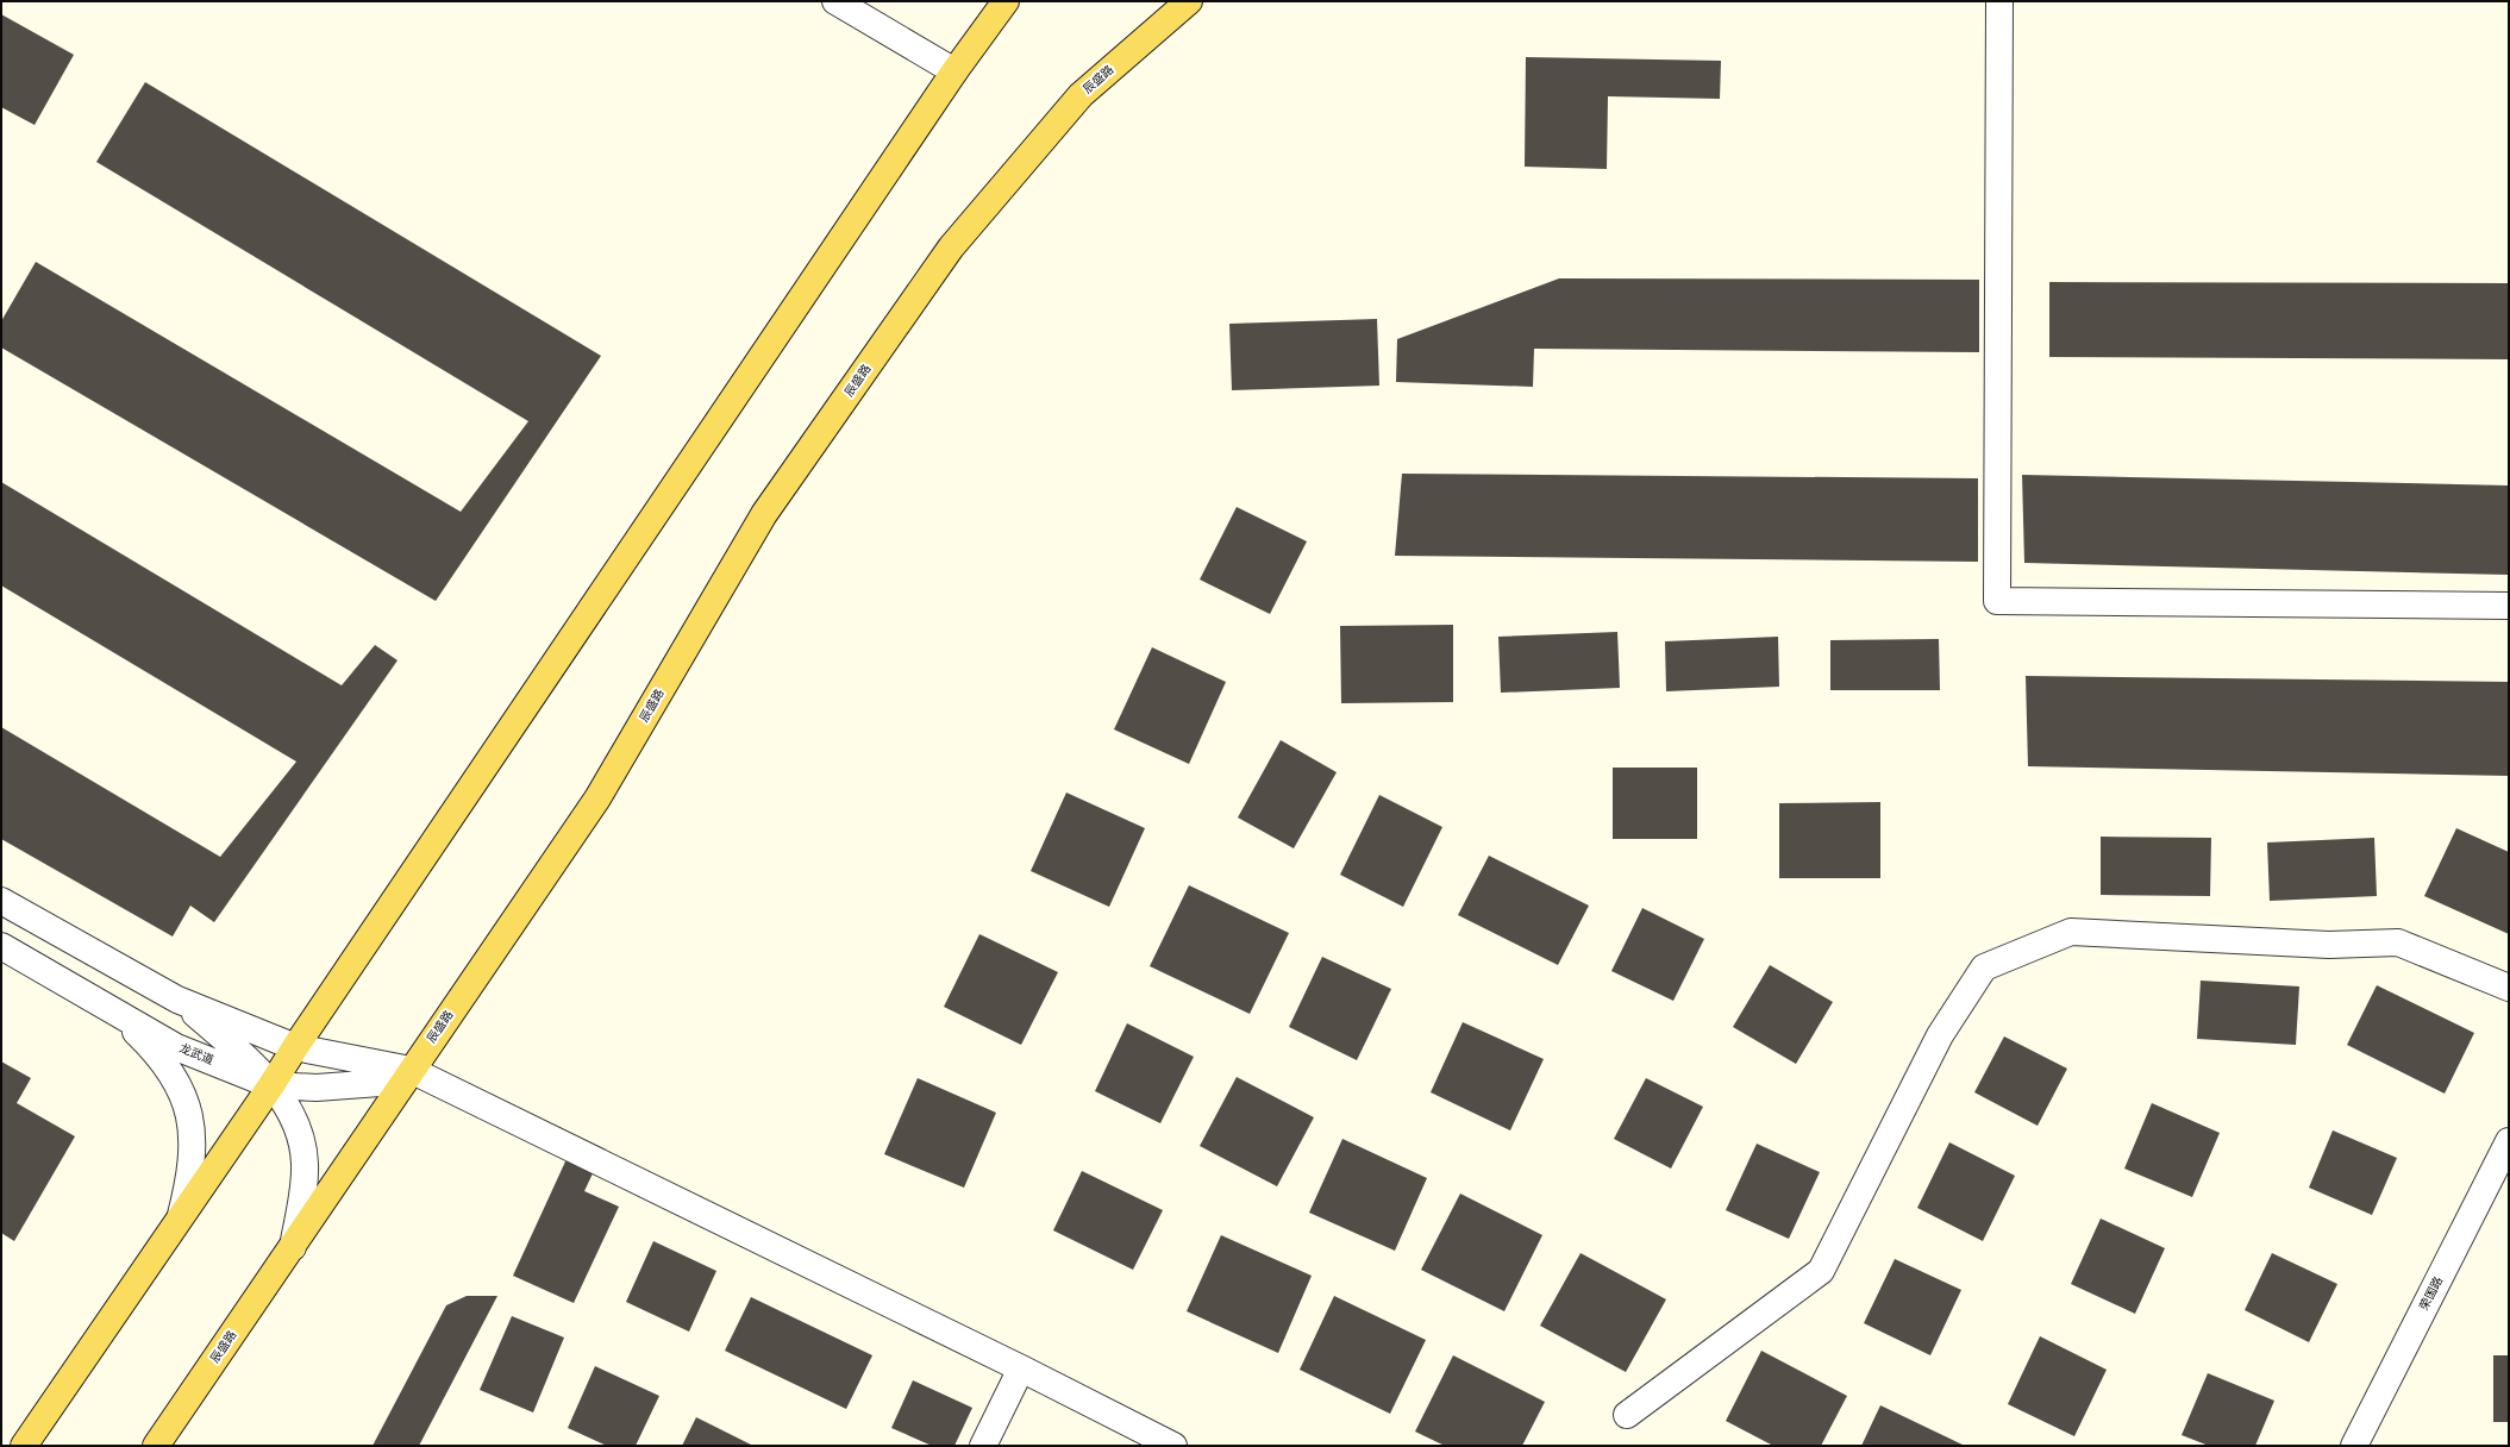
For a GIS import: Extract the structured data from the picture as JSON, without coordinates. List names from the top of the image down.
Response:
{
  "streets": {
    "main road": ["辰盛路"],
    "street": ["龙武道", "荣国路"]
  },
  "crossings": [
    ["辰盛路", "龙武道"]
  ]
}
